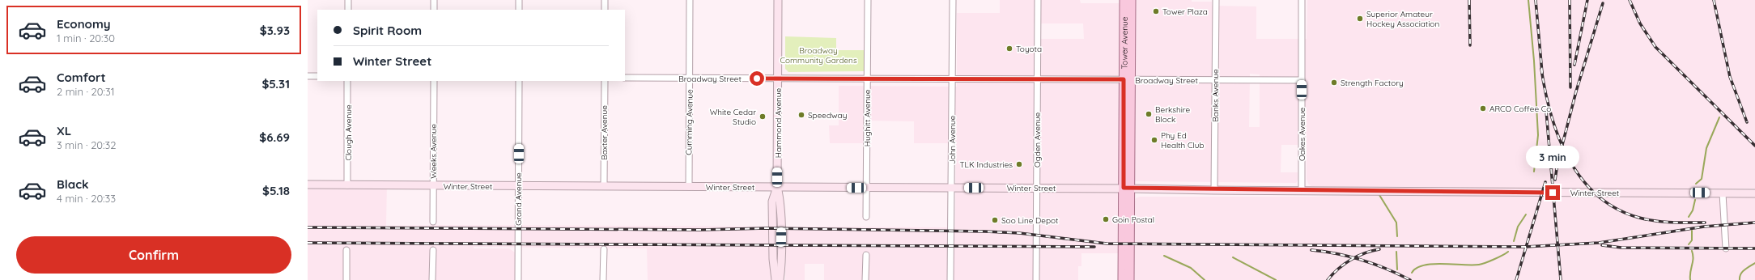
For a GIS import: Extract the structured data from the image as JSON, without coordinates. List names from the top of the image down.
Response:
{
  "streets": {
    "main road": ["Tower Avenue"],
    "street": [
      "Broadway Street",
      "Banks Avenue",
      "Hughitt Avenue",
      "Cumming Avenue",
      "Hammond Avenue",
      "Clough Avenue",
      "Baxter Avenue",
      "Oakes Avenue",
      "John Avenue",
      "Ogden Avenue",
      "Weeks Avenue",
      "Winter Street",
      "Grand Avenue"
    ]
  },
  "crossings": [
    ["Tower Avenue", "Broadway Street"],
    ["Tower Avenue", "Winter Street"],
    ["Broadway Street", "Banks Avenue"],
    ["Broadway Street", "Hughitt Avenue"],
    ["Broadway Street", "Cumming Avenue"],
    ["Broadway Street", "Hammond Avenue"],
    ["Broadway Street", "Oakes Avenue"],
    ["Broadway Street", "John Avenue"],
    ["Broadway Street", "Ogden Avenue"],
    ["Banks Avenue", "Winter Street"],
    ["Hughitt Avenue", "Winter Street"],
    ["Cumming Avenue", "Winter Street"],
    ["Hammond Avenue", "Winter Street"],
    ["Clough Avenue", "Winter Street"],
    ["Baxter Avenue", "Winter Street"],
    ["Oakes Avenue", "Winter Street"],
    ["John Avenue", "Winter Street"],
    ["Ogden Avenue", "Winter Street"],
    ["Weeks Avenue", "Winter Street"],
    ["Winter Street", "Grand Avenue"]
  ],
  "parks": ["Broadway Community Gardens"],
  "places": [
    "Tower Plaza",
    "Superior Amateur Hockey Association",
    "Toyota",
    "Strength Factory",
    "ARCO Coffee Co",
    "Berkshire Block",
    "Speedway",
    "White Cedar Studio",
    "Phy Ed Health Club",
    "TLK Industries",
    "Goin Postal",
    "Soo Line Depot"
  ],
  "page": {
    "list": [
      {
        "name": "Economy",
        "note": "1 min · 20:30",
        "value": "$3.93"
      },
      {
        "name": "Comfort",
        "note": "2 min · 20:31",
        "value": "$5.31"
      },
      {
        "name": "XL",
        "note": "3 min · 20:32",
        "value": "$6.69"
      },
      {
        "name": "Black",
        "note": "4 min · 20:33",
        "value": "$5.18"
      }
    ],
    "banner": ["Spirit Room", "Winter Street"],
    "bubble": "3 min",
    "buttons": "Confirm"
  }
}
